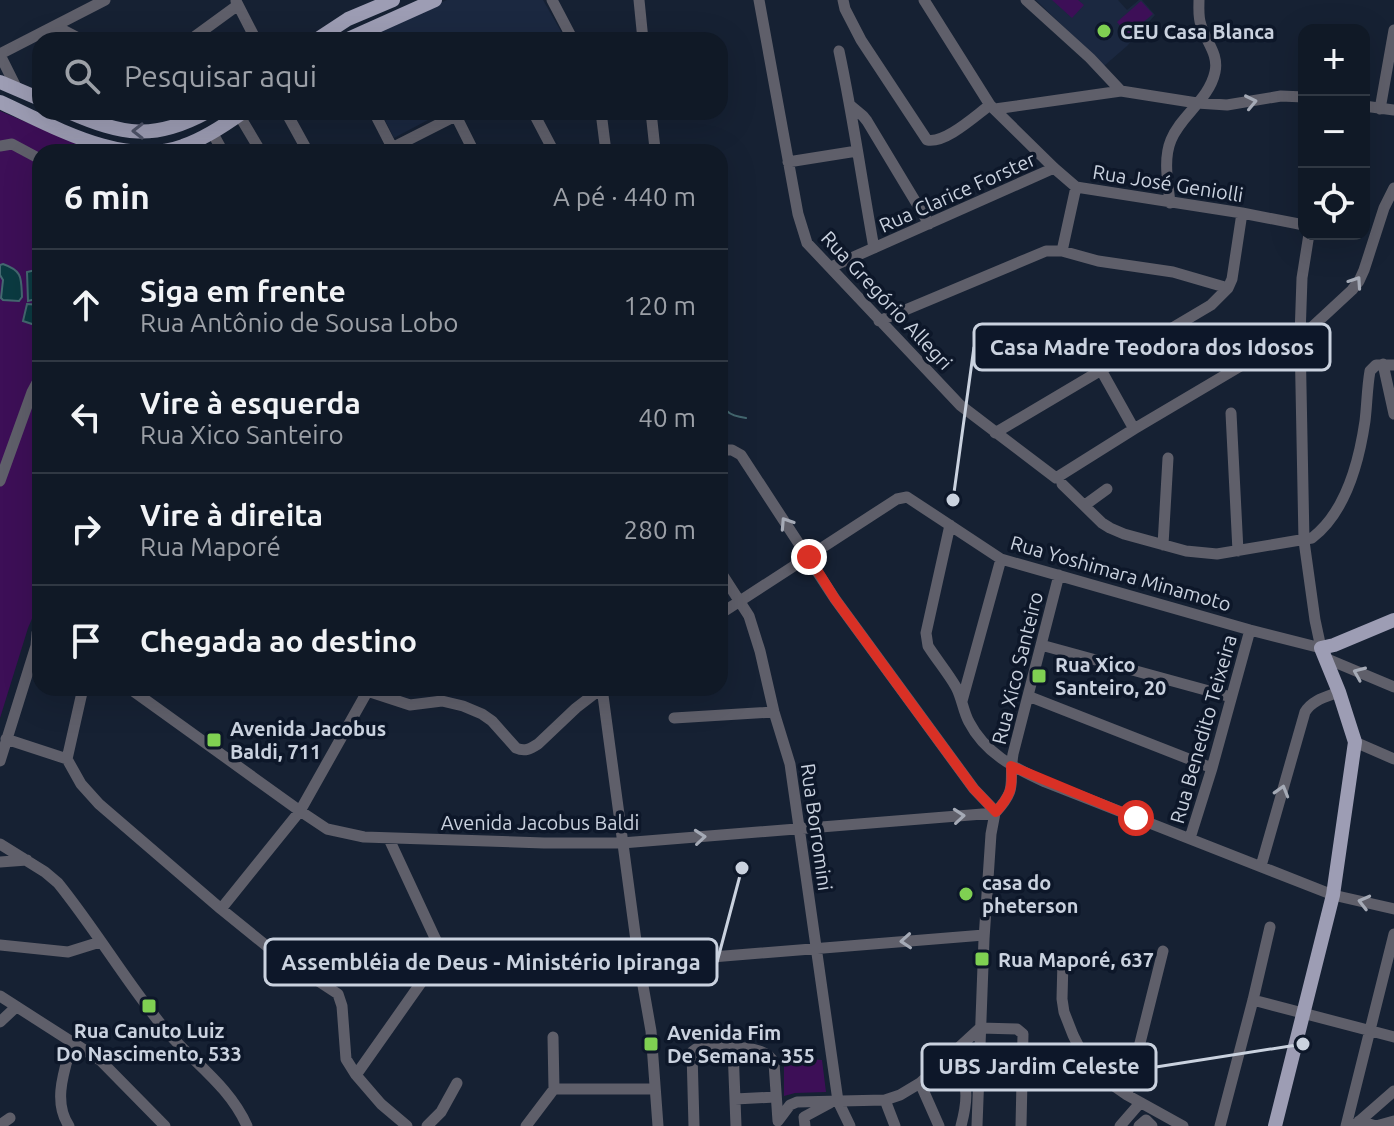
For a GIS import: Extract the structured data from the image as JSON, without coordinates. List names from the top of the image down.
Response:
{
  "streets": {
    "street": [
      "Rua José Geniolli",
      "Rua Clarice Forster",
      "Rua Gregório Allegri",
      "Rua Yoshimara Minamoto",
      "Rua Xico Santeiro",
      "Rua Benedito Teixeira",
      "Avenida Jacobus Baldi",
      "Rua Borromini"
    ]
  },
  "crossings": [
    ["Rua José Geniolli", "Rua Clarice Forster"],
    ["Rua Clarice Forster", "Rua Gregório Allegri"],
    ["Rua Yoshimara Minamoto", "Rua Xico Santeiro"],
    ["Rua Yoshimara Minamoto", "Rua Benedito Teixeira"],
    ["Rua Yoshimara Minamoto", "Rua Borromini"],
    ["Rua Xico Santeiro", "Avenida Jacobus Baldi"],
    ["Avenida Jacobus Baldi", "Rua Borromini"]
  ],
  "one_way": ["Avenida Jacobus Baldi"],
  "places": {
    "other": [
      "CEU Casa Blanca",
      "Casa Madre Teodora dos Idosos",
      "Assembléia de Deus - Ministério Ipiranga",
      "casa do pheterson",
      "UBS Jardim Celeste"
    ],
    "transit": [
      "Rua Xico Santeiro, 20",
      "Avenida Jacobus Baldi, 711",
      "Rua Maporé, 637",
      "Rua Canuto Luiz Do Nascimento, 533",
      "Avenida Fim De Semana, 355"
    ]
  },
  "page": {
    "map_buttons": ["+", "−"],
    "search": "Pesquisar aqui",
    "heading": ["6 min", "A pé · 440 m"],
    "list": [
      ["Siga em frente", "Rua Antônio de Sousa Lobo", "120 m"],
      ["Vire à esquerda", "Rua Xico Santeiro", "40 m"],
      ["Vire à direita", "Rua Maporé", "280 m"],
      "Chegada ao destino"
    ]
  }
}
